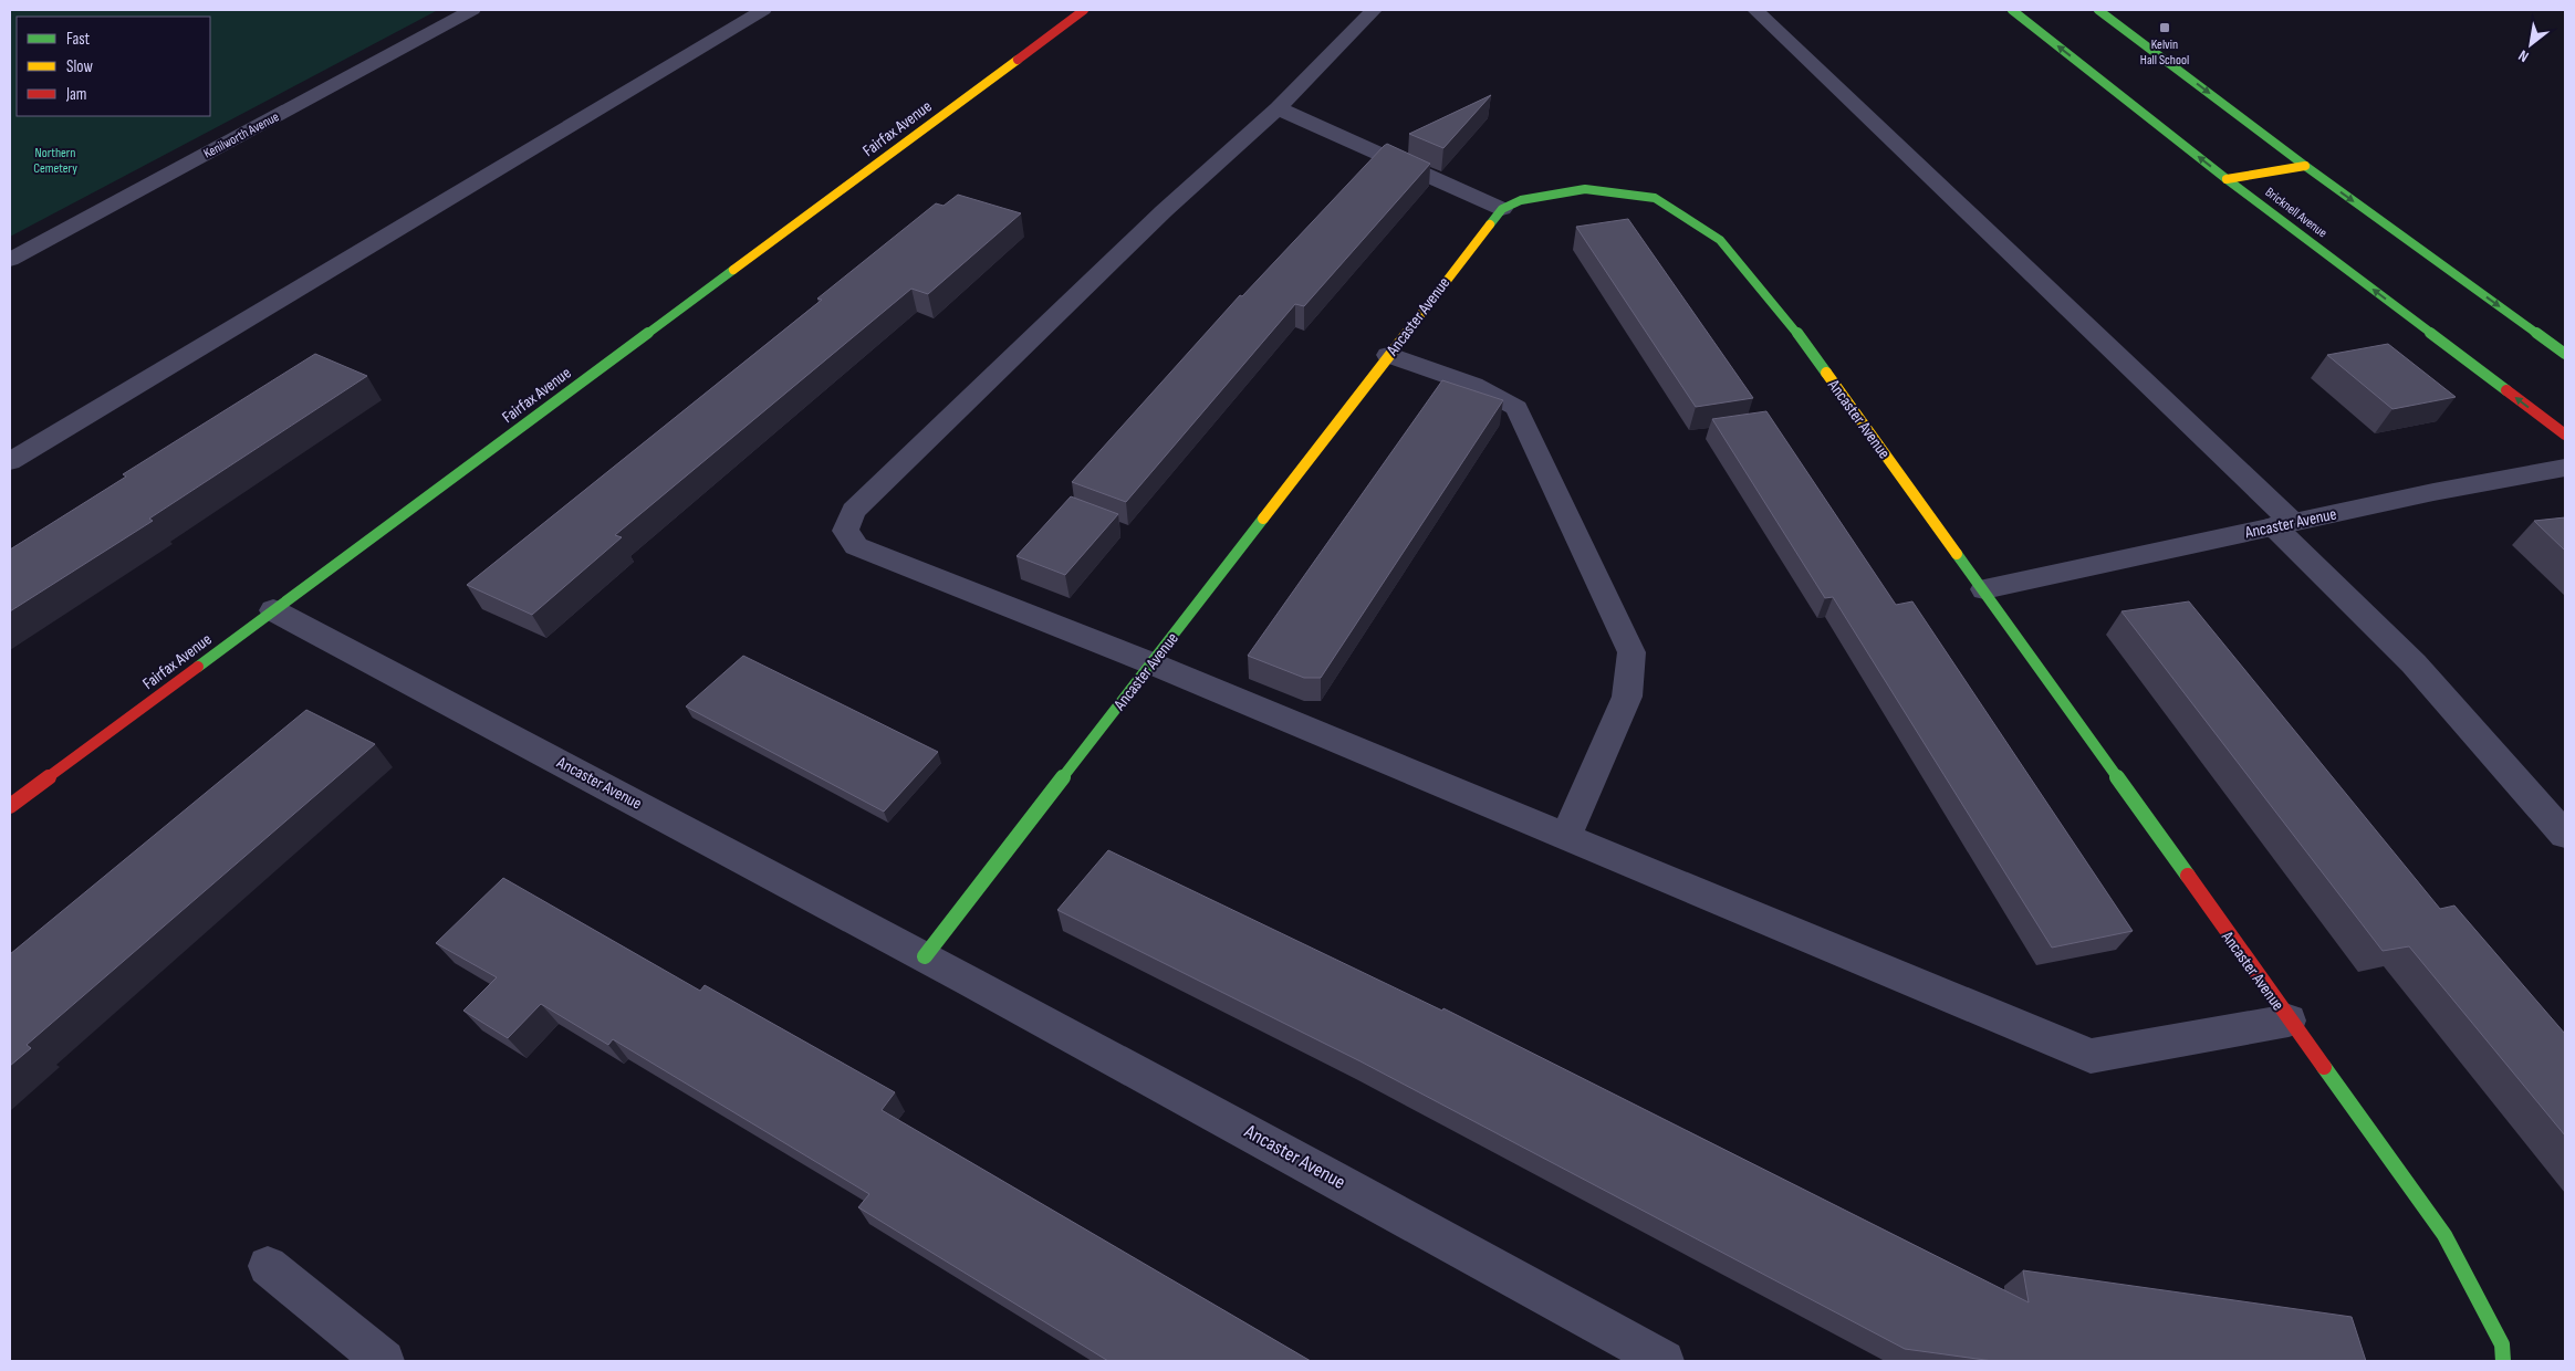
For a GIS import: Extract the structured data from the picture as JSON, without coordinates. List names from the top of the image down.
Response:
{
  "streets": {
    "street": [
      "Fairfax Avenue",
      "Kenilworth Avenue",
      "Bricknell Avenue",
      "Ancaster Avenue"
    ]
  },
  "crossings": [
    ["Fairfax Avenue", "Ancaster Avenue"]
  ],
  "parks": ["Northern Cemetery"],
  "places": {
    "transit": ["Kelvin Hall School"]
  },
  "legend": ["Fast", "Slow", "Jam"],
  "north": "bottom left"
}
